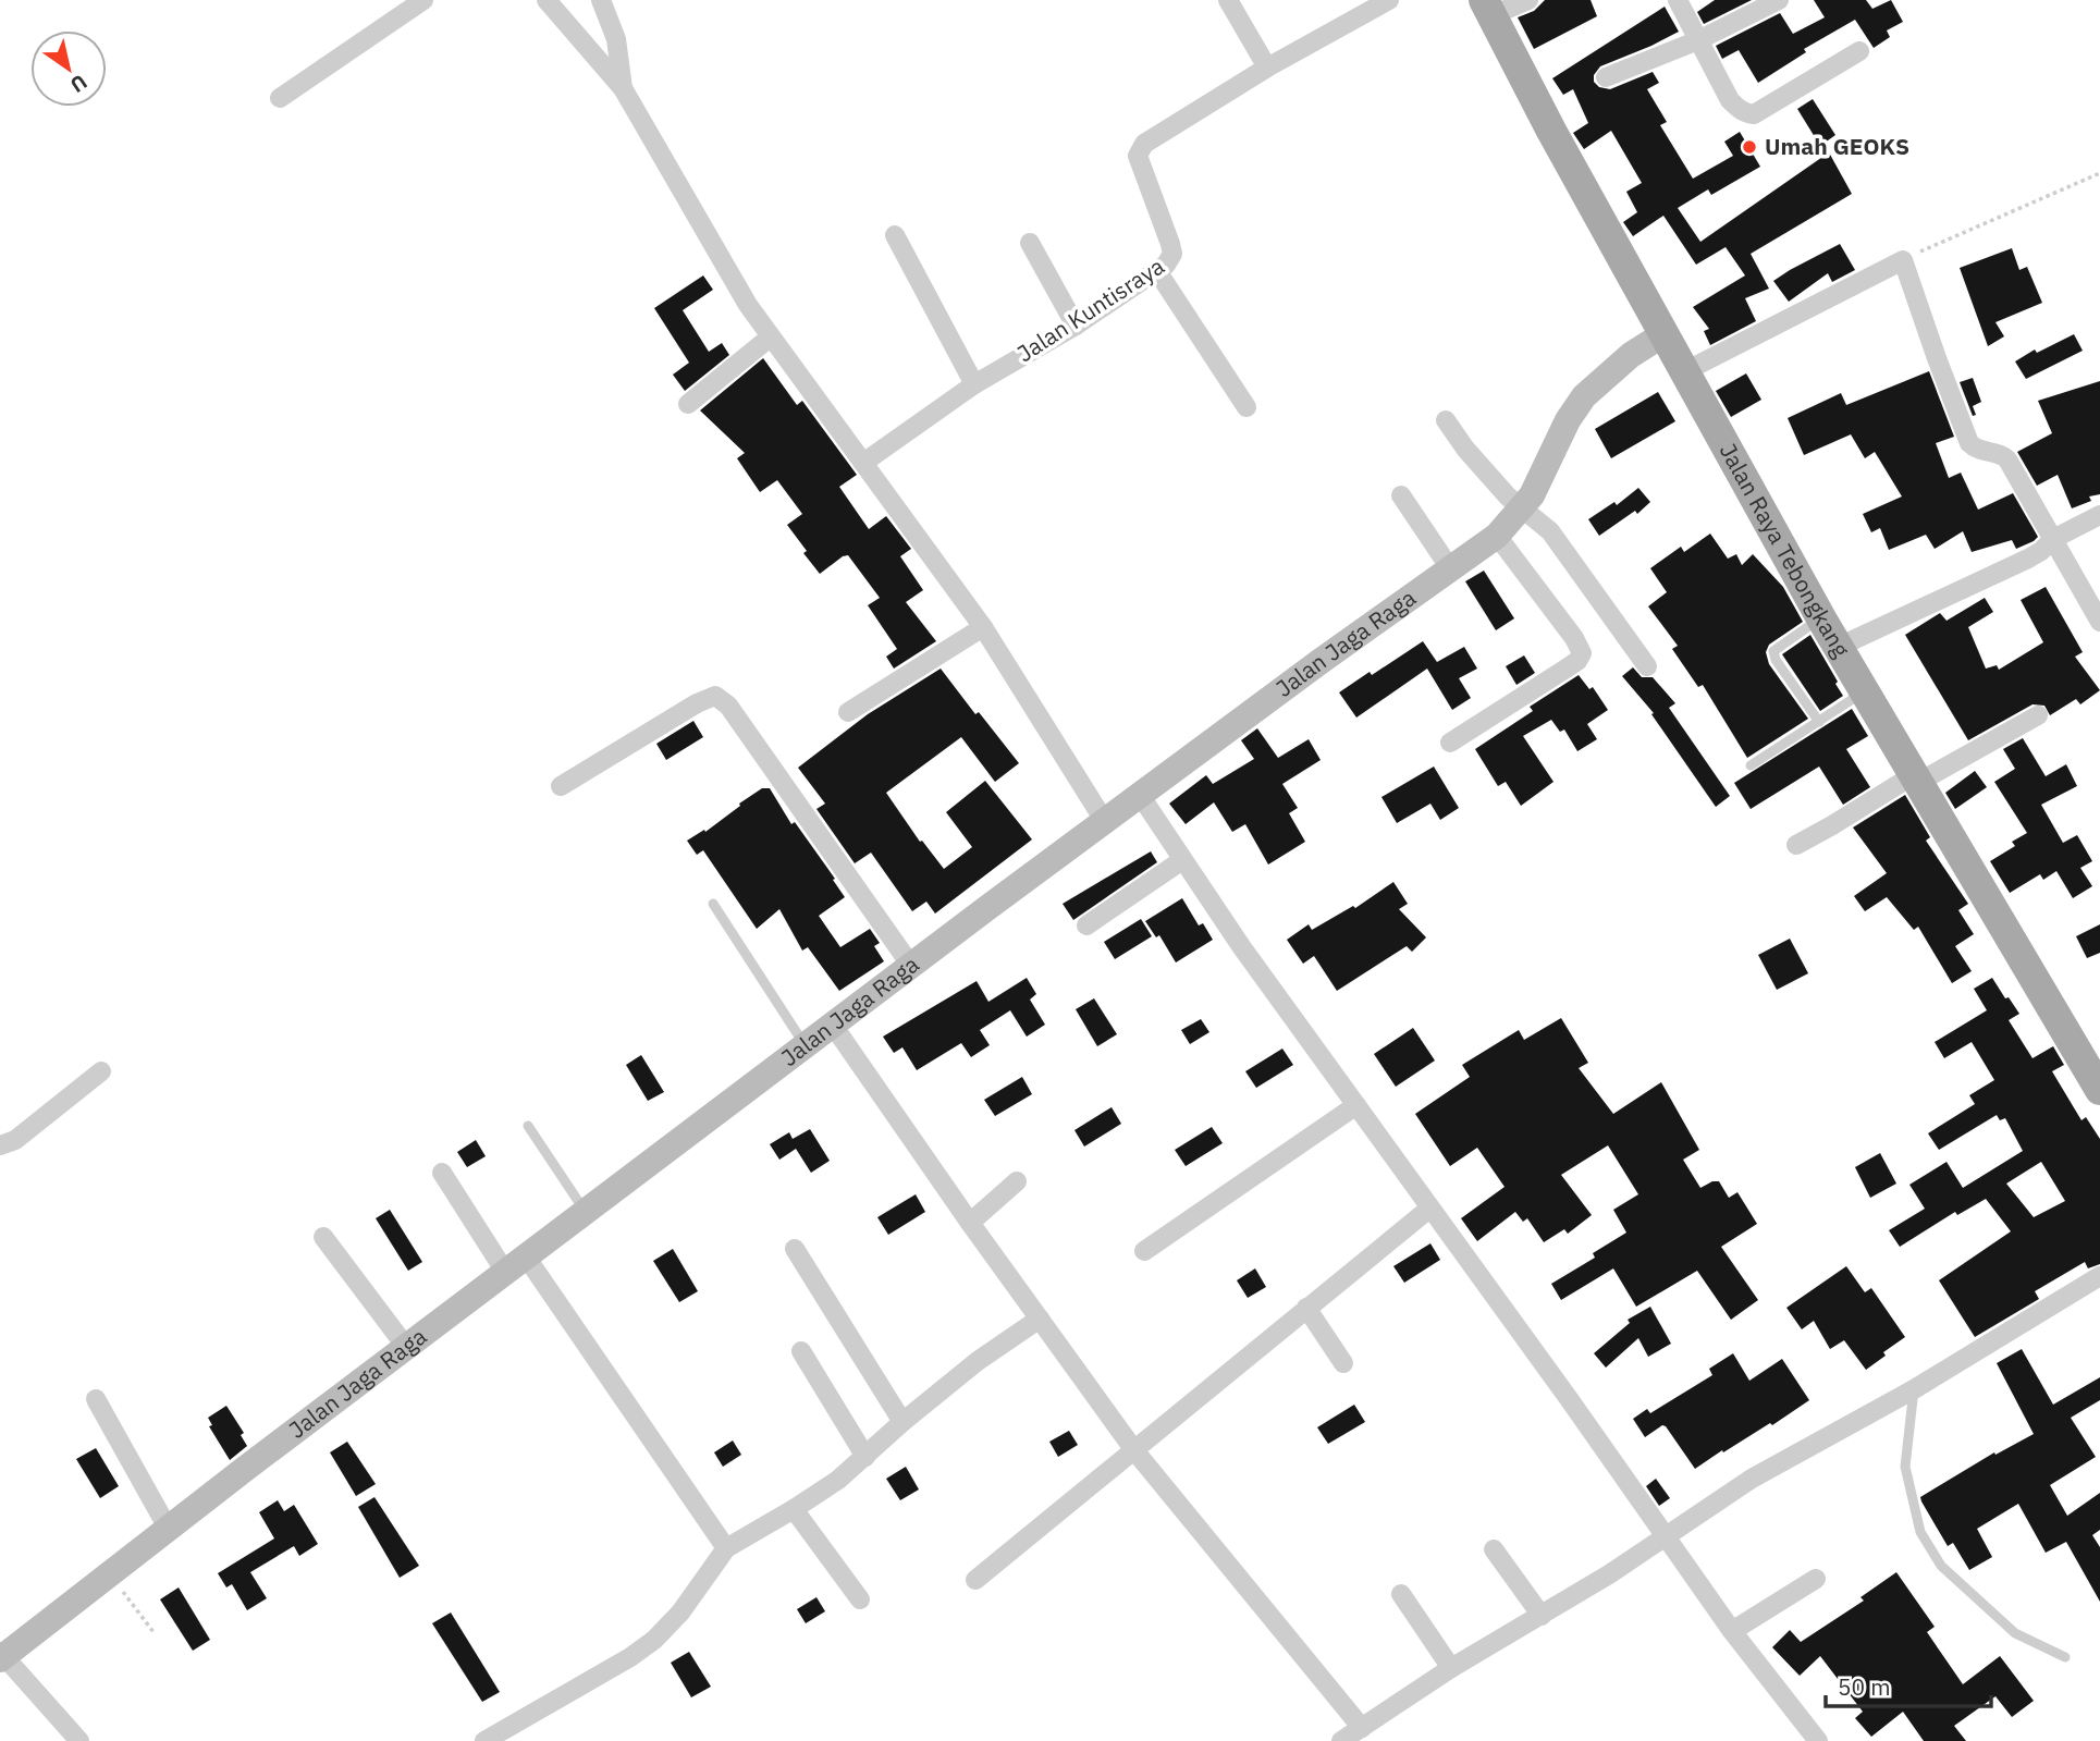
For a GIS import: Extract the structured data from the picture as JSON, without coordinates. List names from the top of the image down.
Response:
{
  "streets": {
    "main road": ["Jalan Raya Tebongkang"],
    "street": ["Jalan Kuntisraya", "Jalan Jaga Raga"]
  },
  "crossings": [
    ["Jalan Raya Tebongkang", "Jalan Jaga Raga"]
  ],
  "places": ["Umah GEOKS"],
  "scale_bar": "50 m",
  "north": "bottom right"
}
